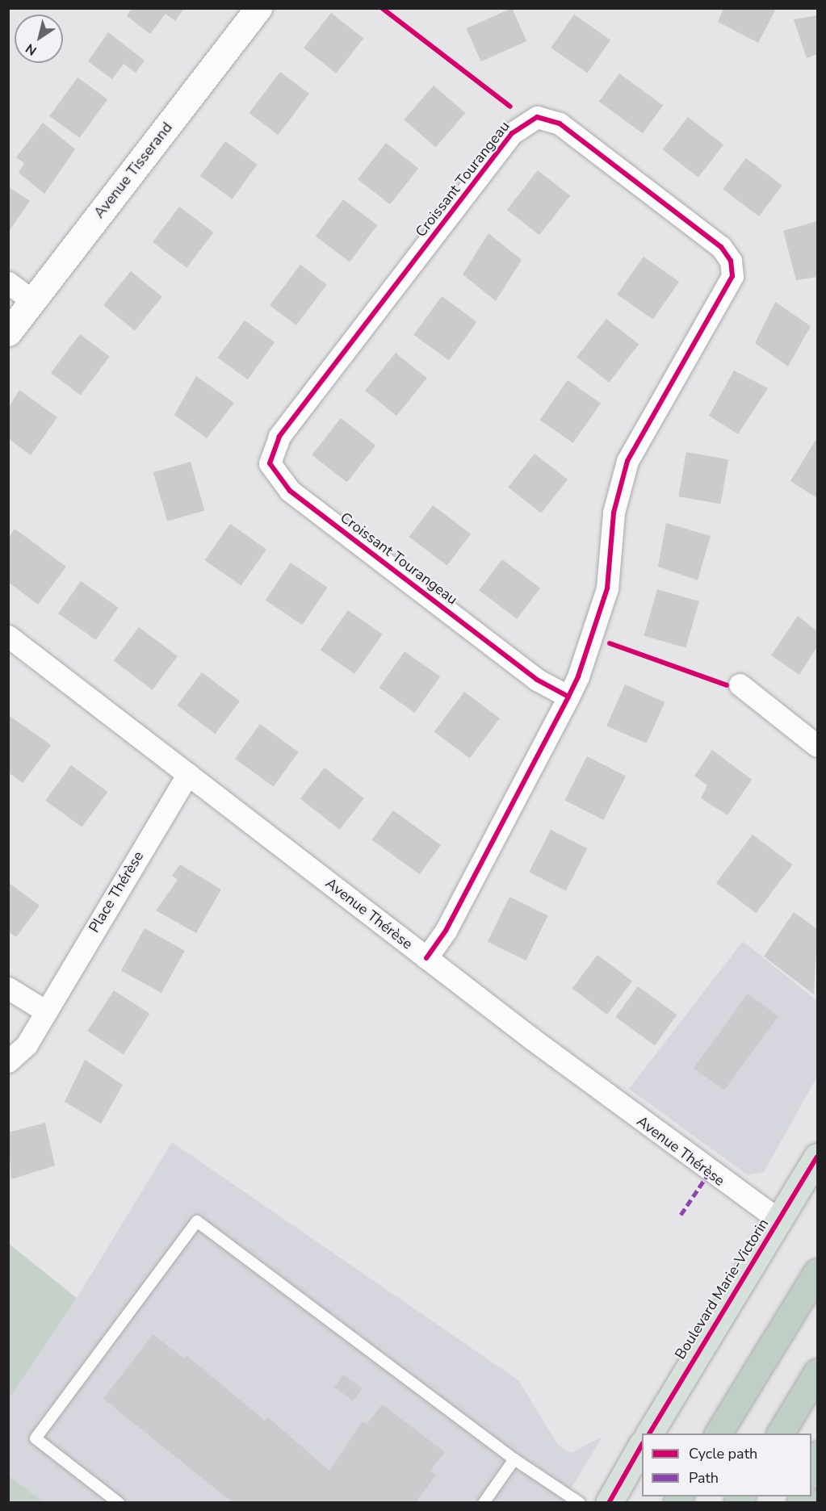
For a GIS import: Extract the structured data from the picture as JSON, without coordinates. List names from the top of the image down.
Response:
{
  "streets": {
    "main road": ["Boulevard Marie-Victorin"],
    "street": [
      "Avenue Tisserand",
      "Croissant Tourangeau",
      "Place Thérèse",
      "Avenue Thérèse"
    ]
  },
  "crossings": [
    ["Croissant Tourangeau", "Avenue Thérèse"],
    ["Place Thérèse", "Avenue Thérèse"],
    ["Avenue Thérèse", "Boulevard Marie-Victorin"]
  ],
  "legend": ["Cycle path", "Path"],
  "north": "bottom left"
}
